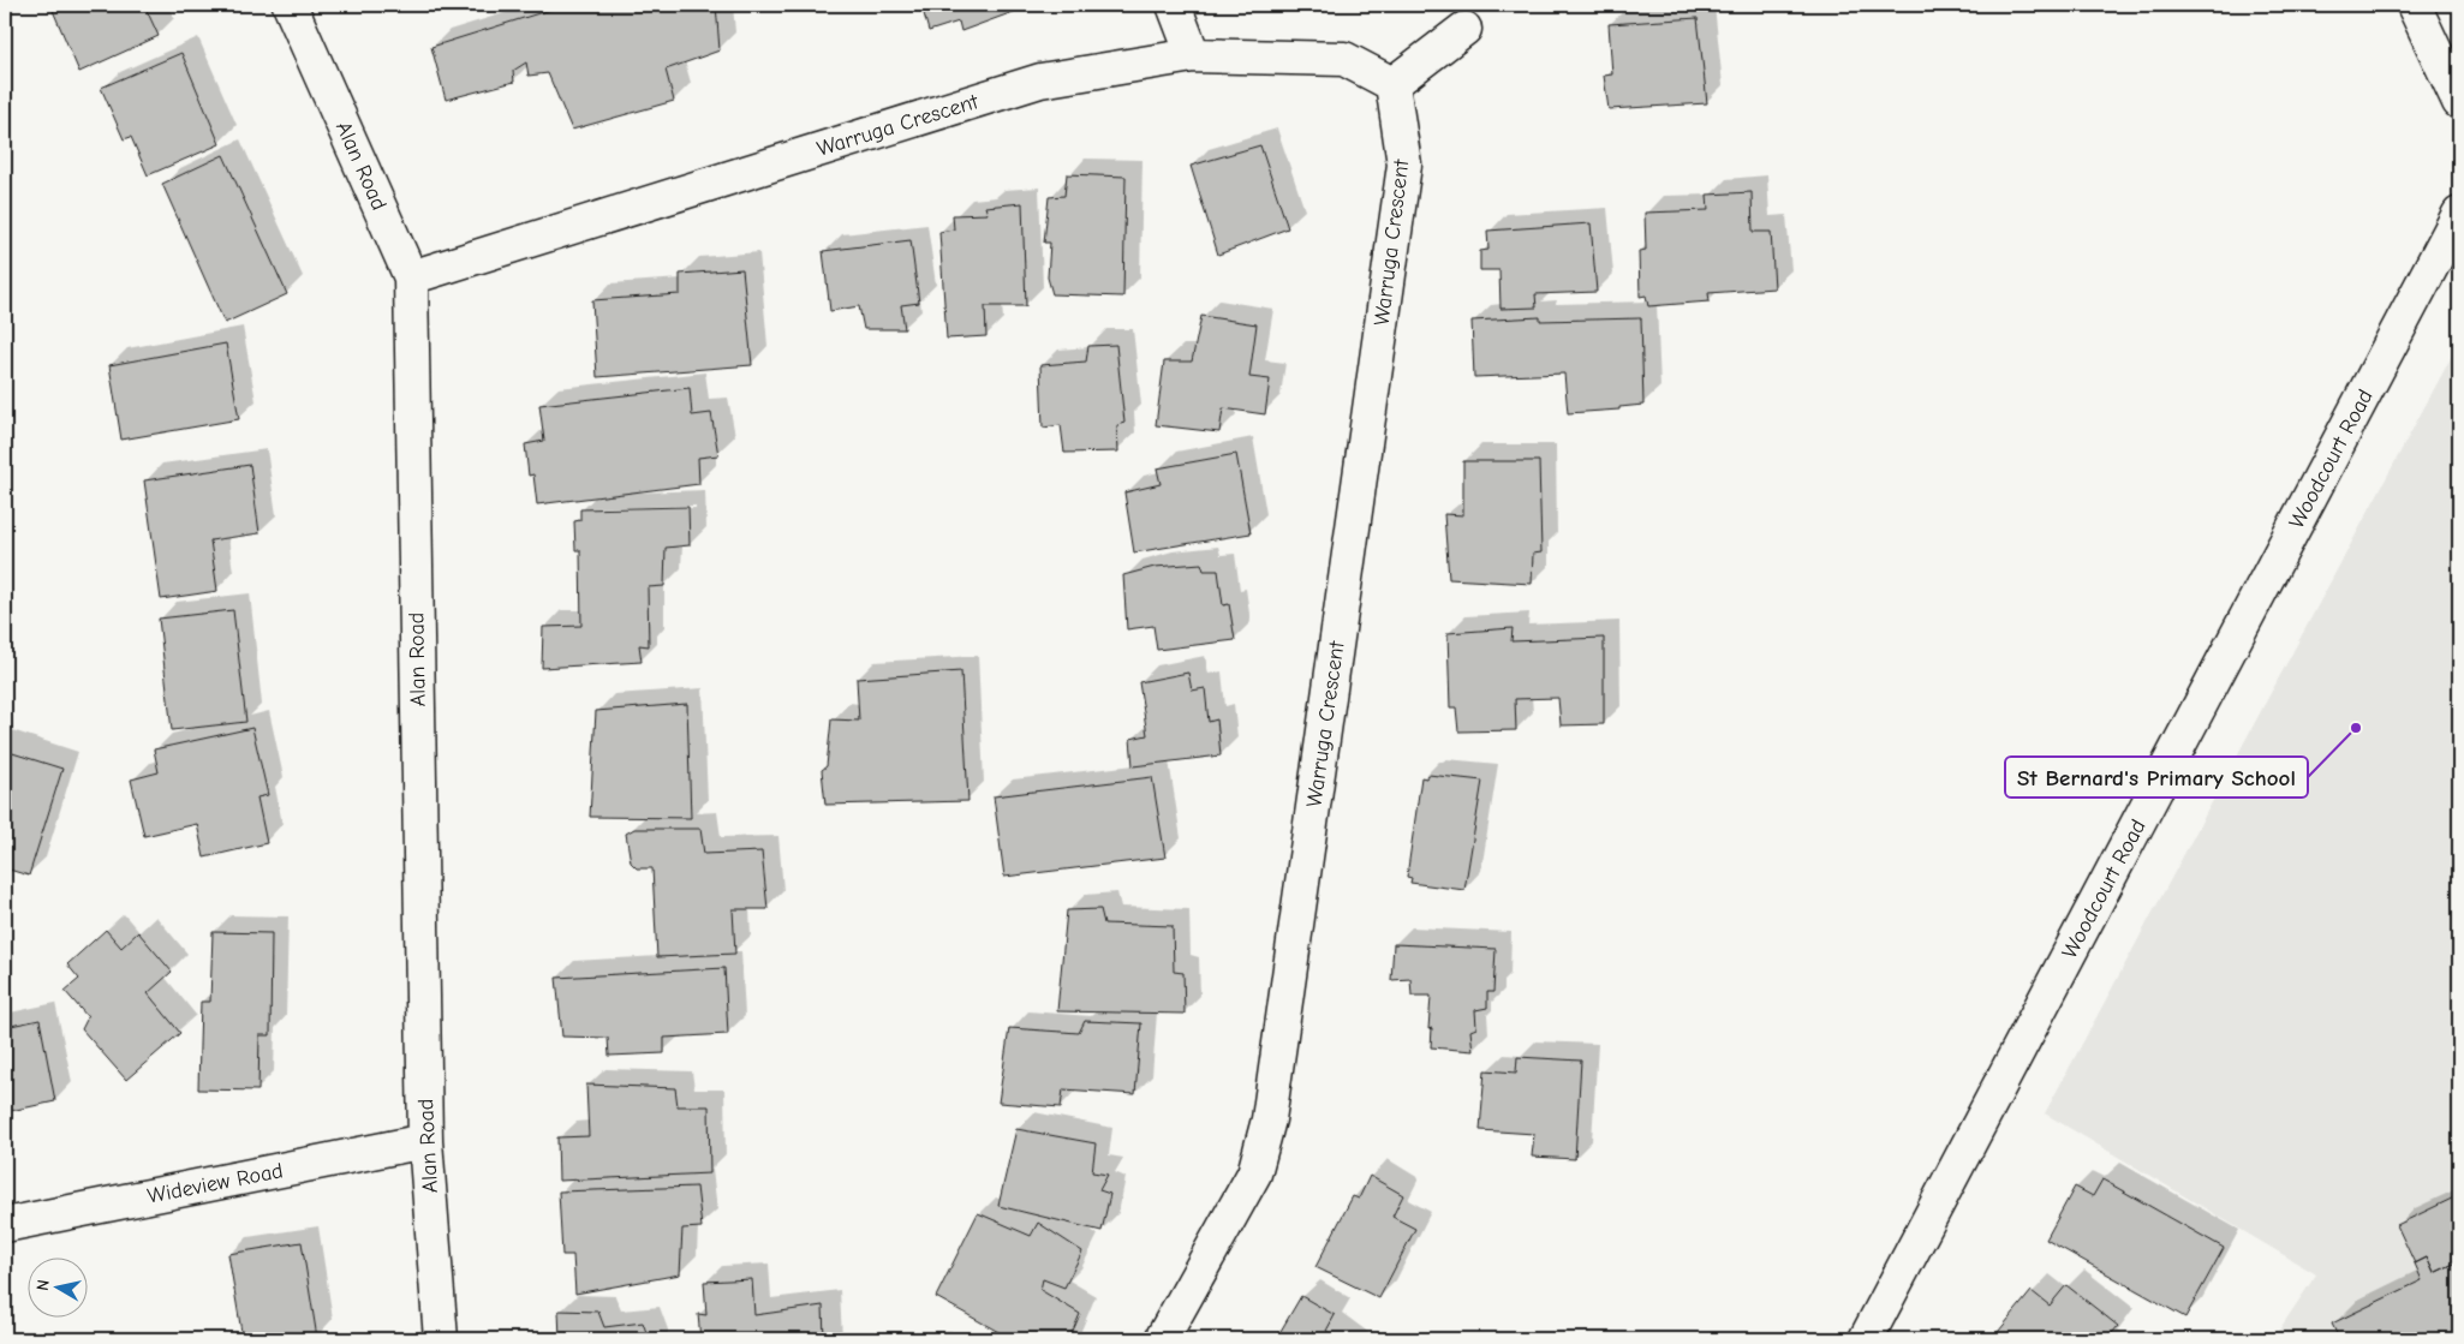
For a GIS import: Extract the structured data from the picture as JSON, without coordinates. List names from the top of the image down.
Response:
{
  "streets": {
    "street": [
      "Warruga Crescent",
      "Alan Road",
      "Woodcourt Road",
      "Wideview Road"
    ]
  },
  "crossings": [
    ["Warruga Crescent", "Alan Road"],
    ["Alan Road", "Wideview Road"]
  ],
  "places": ["St Bernard's Primary School"],
  "north": "left"
}
